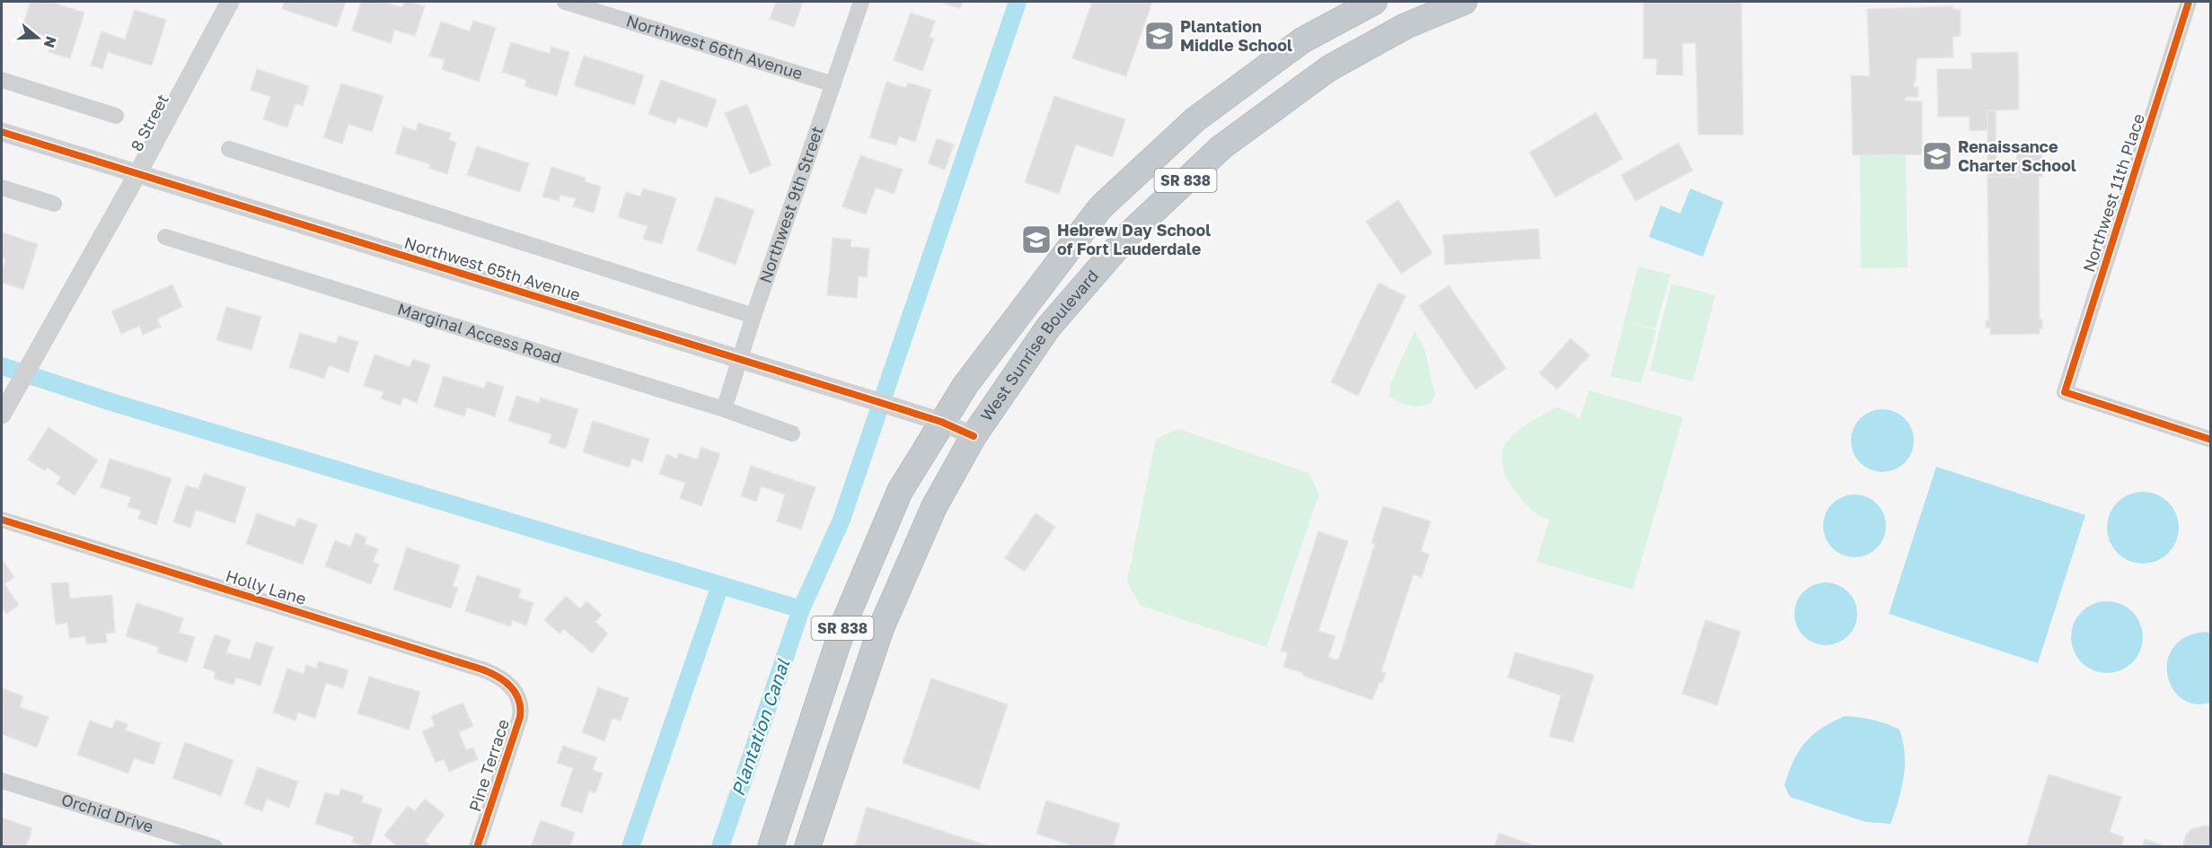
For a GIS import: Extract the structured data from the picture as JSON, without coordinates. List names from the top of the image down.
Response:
{
  "streets": {
    "highway": ["SR 838", "West Sunrise Boulevard"],
    "street": [
      "Northwest 66th Avenue",
      "8 Street",
      "Northwest 11th Place",
      "Northwest 9th Street",
      "Northwest 65th Avenue",
      "Marginal Access Road",
      "Holly Lane",
      "Pine Terrace",
      "Orchid Drive"
    ]
  },
  "crossings": [
    ["Northwest 66th Avenue", "Northwest 9th Street"],
    ["8 Street", "Northwest 65th Avenue"],
    ["SR 838", "Northwest 65th Avenue"],
    ["Northwest 9th Street", "Northwest 65th Avenue"],
    ["Northwest 9th Street", "Marginal Access Road"],
    ["Northwest 65th Avenue", "West Sunrise Boulevard"],
    ["Holly Lane", "Pine Terrace"]
  ],
  "water": ["Plantation Canal"],
  "places": {
    "school or university": ["Plantation Middle School", "Renaissance Charter School", "Hebrew Day School of Fort Lauderdale"]
  },
  "north": "right"
}
